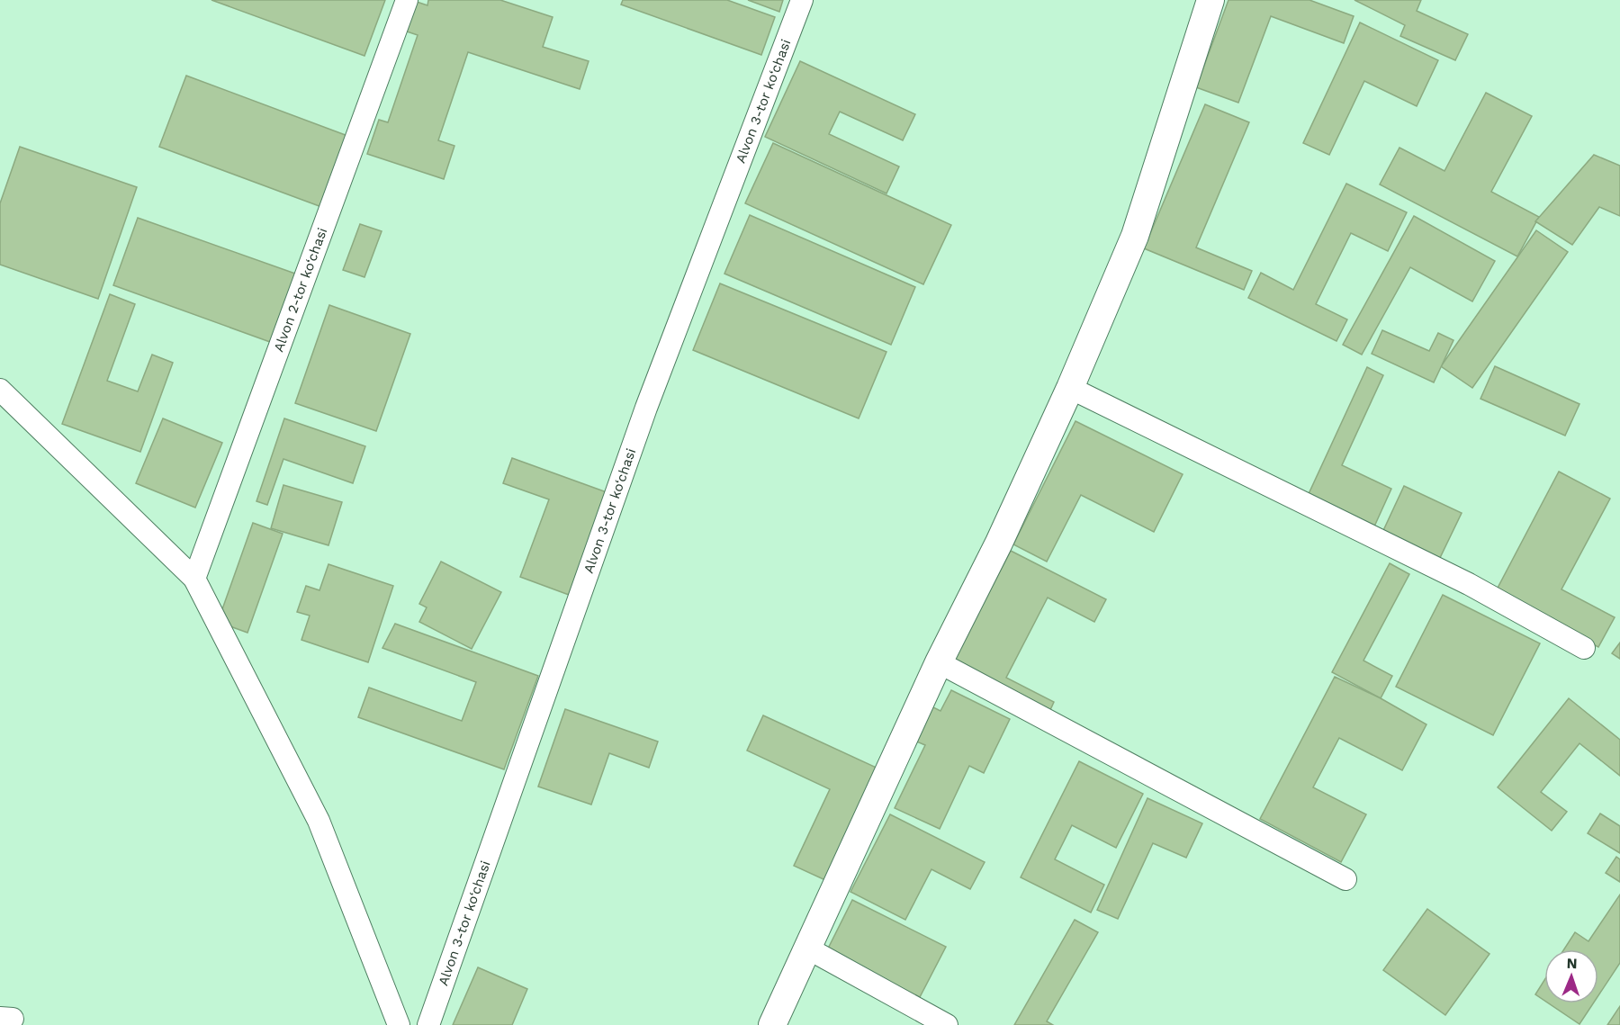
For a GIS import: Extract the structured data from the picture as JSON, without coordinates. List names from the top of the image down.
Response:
{
  "streets": {
    "street": ["Alvon 3-tor ko‘chasi", "Alvon 2-tor ko‘chasi"]
  },
  "north": "top"
}
